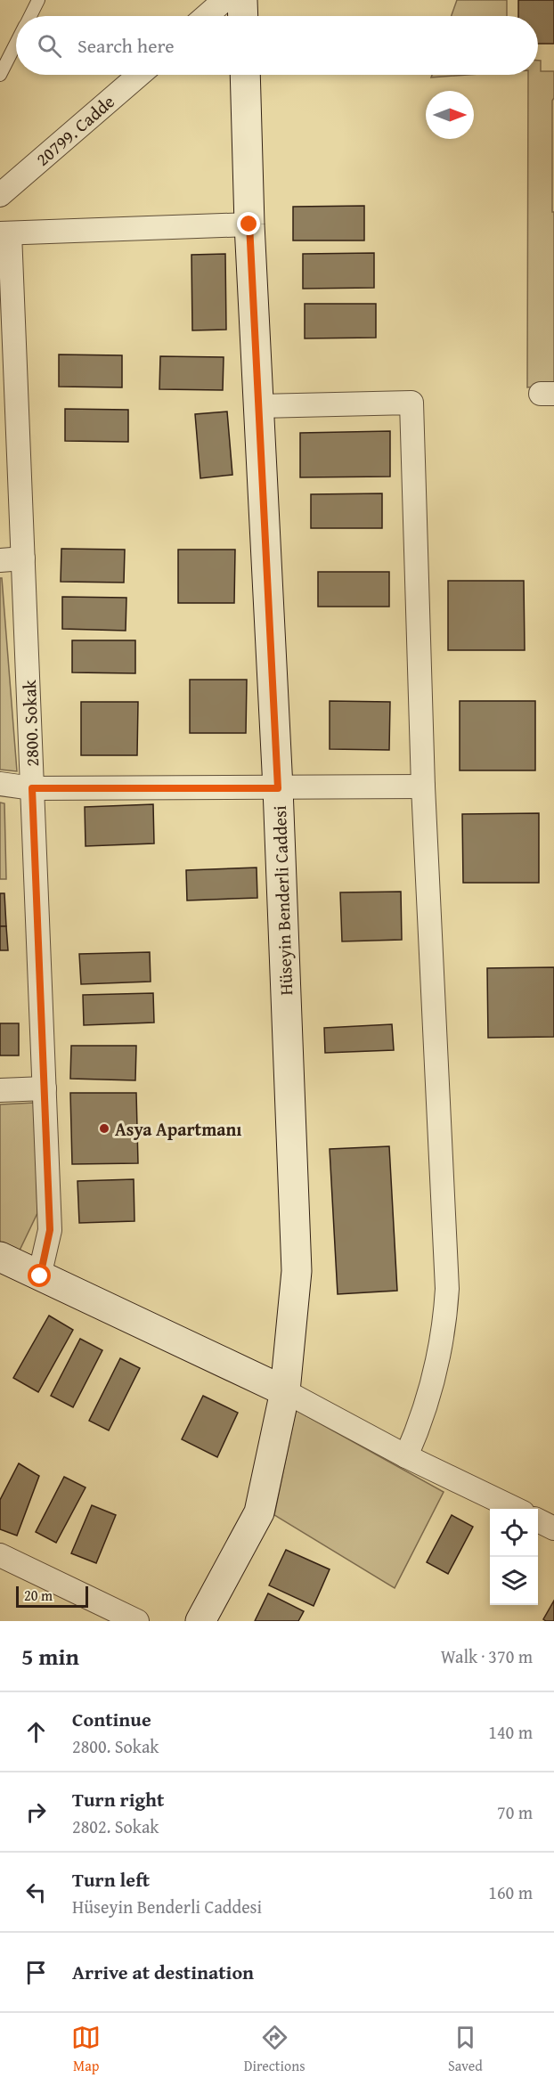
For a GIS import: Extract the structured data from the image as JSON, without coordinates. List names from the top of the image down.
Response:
{
  "streets": {
    "main road": ["Hüseyin Benderli Caddesi"],
    "street": ["20799. Cadde", "2800. Sokak"]
  },
  "places": ["Asya Apartmanı"],
  "scale_bar": "20 m",
  "north": "right",
  "page": {
    "search": "Search here",
    "scale": "20 m",
    "heading": ["5 min", "Walk · 370 m"],
    "list": [
      ["Continue", "2800. Sokak", "140 m"],
      ["Turn right", "2802. Sokak", "70 m"],
      ["Turn left", "Hüseyin Benderli Caddesi", "160 m"],
      "Arrive at destination"
    ],
    "nav": ["Map", "Directions", "Saved"]
  }
}
